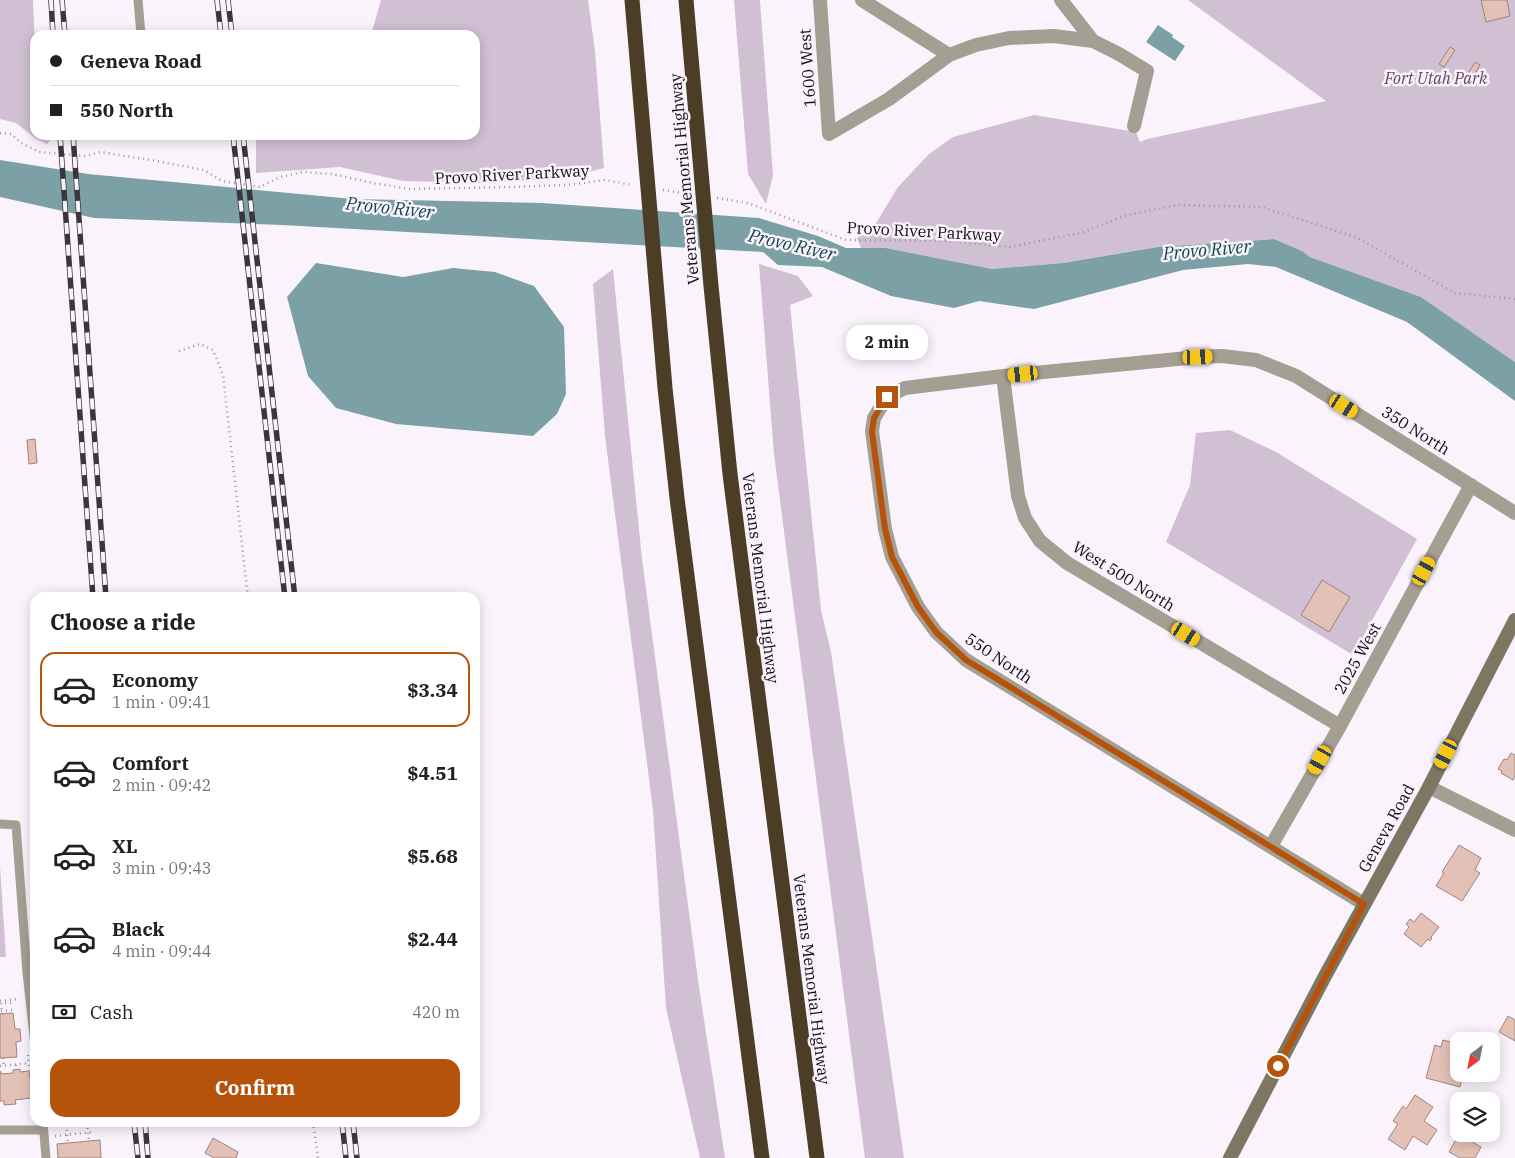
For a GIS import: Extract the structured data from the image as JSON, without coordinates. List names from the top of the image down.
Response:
{
  "streets": {
    "highway": ["Veterans Memorial Highway"],
    "main road": ["Geneva Road"],
    "street": [
      "1600 West",
      "350 North",
      "West 500 North",
      "550 North",
      "2025 West"
    ],
    "path": ["Provo River Parkway"]
  },
  "crossings": [
    ["350 North", "West 500 North"],
    ["350 North", "550 North"],
    ["350 North", "2025 West"],
    ["West 500 North", "550 North"],
    ["West 500 North", "2025 West"],
    ["550 North", "2025 West"],
    ["550 North", "Geneva Road"]
  ],
  "water": ["Provo River"],
  "parks": ["Fort Utah Park"],
  "north": "bottom left",
  "page": {
    "banner": ["Geneva Road", "550 North"],
    "bubble": "2 min",
    "heading": "Choose a ride",
    "list": [
      {
        "name": "Economy",
        "note": "1 min · 09:41",
        "value": "$3.34"
      },
      {
        "name": "Comfort",
        "note": "2 min · 09:42",
        "value": "$4.51"
      },
      {
        "name": "XL",
        "note": "3 min · 09:43",
        "value": "$5.68"
      },
      {
        "name": "Black",
        "note": "4 min · 09:44",
        "value": "$2.44"
      }
    ],
    "pay": ["Cash", "420 m"],
    "buttons": "Confirm"
  }
}
